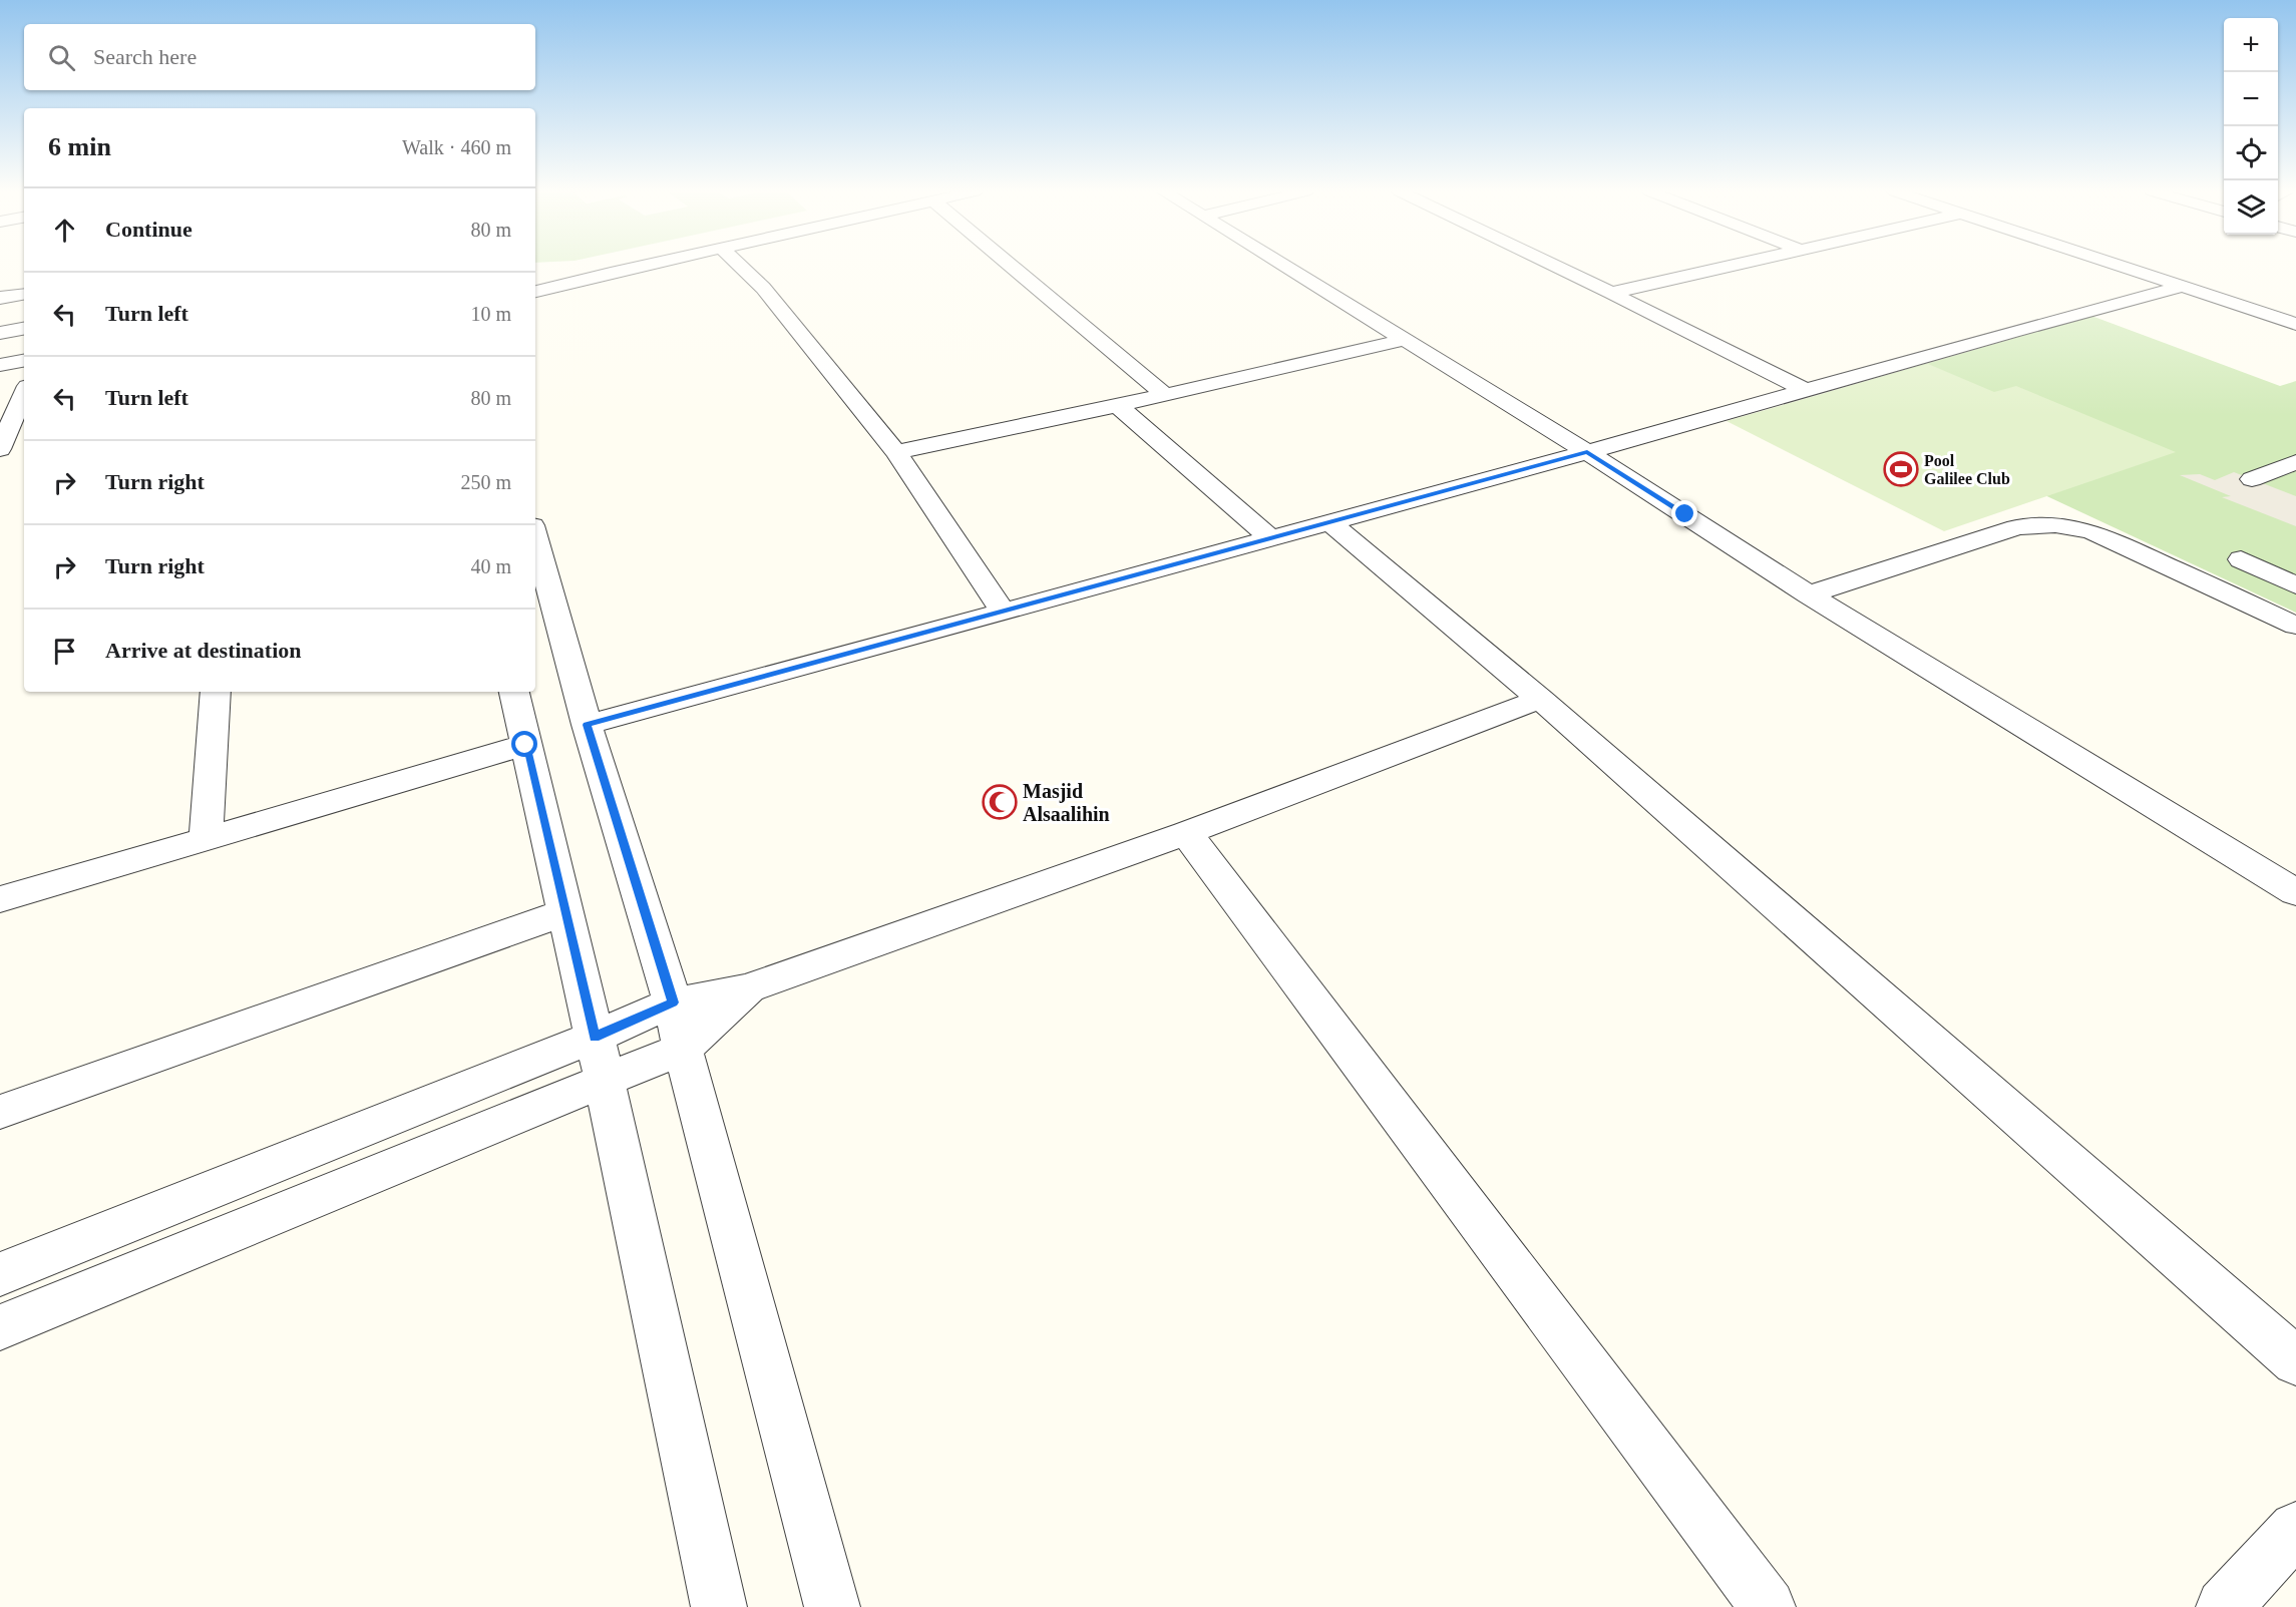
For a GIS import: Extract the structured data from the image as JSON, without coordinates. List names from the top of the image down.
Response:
{
  "places": {
    "sports": ["Pool Galilee Club"],
    "mosque": ["Masjid Alsaalihin"]
  },
  "page": {
    "map_buttons": ["+", "−"],
    "search": "Search here",
    "heading": ["6 min", "Walk · 460 m"],
    "list": [
      ["Continue", "80 m"],
      ["Turn left", "10 m"],
      ["Turn left", "80 m"],
      ["Turn right", "250 m"],
      ["Turn right", "40 m"],
      "Arrive at destination"
    ]
  }
}
